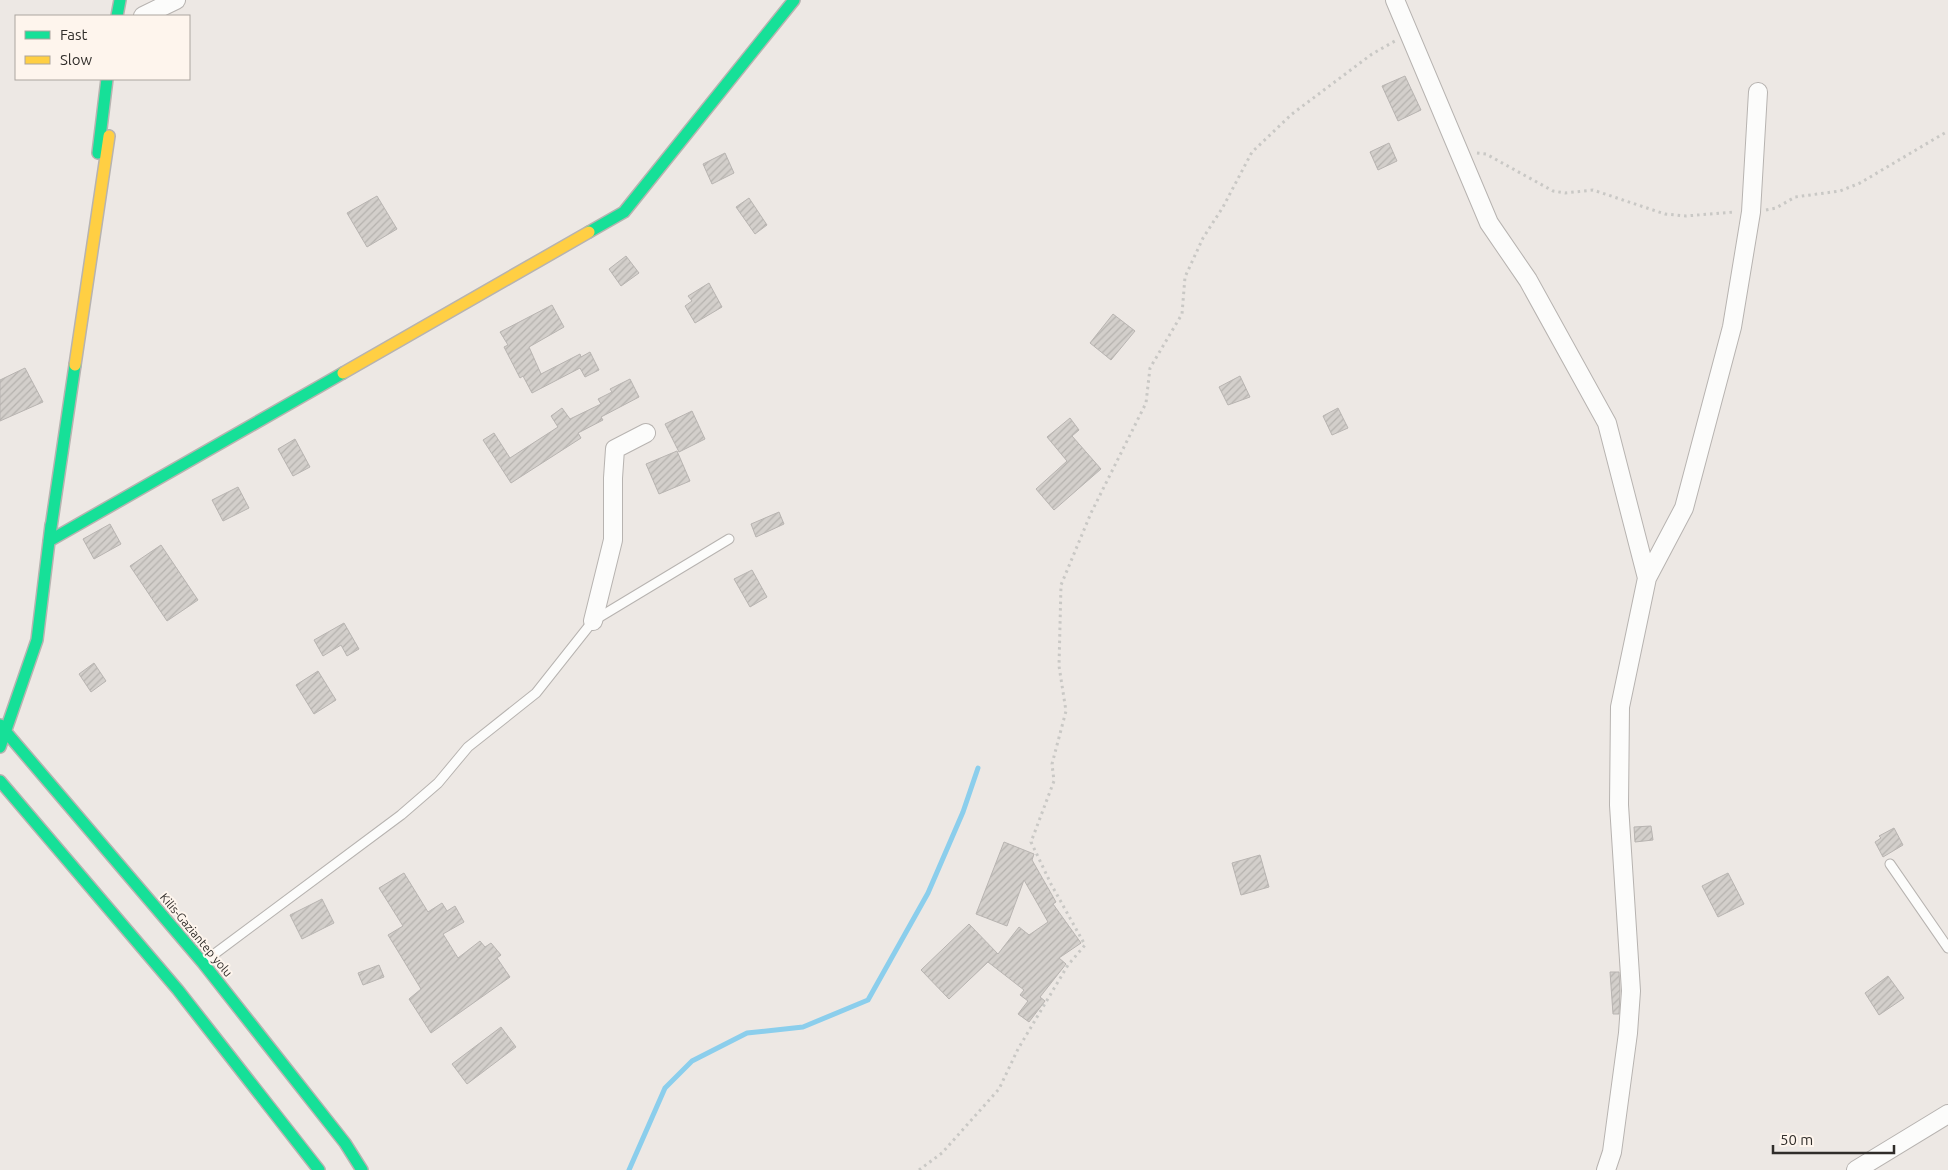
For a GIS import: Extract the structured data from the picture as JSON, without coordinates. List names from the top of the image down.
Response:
{
  "streets": {
    "main road": ["Kilis-Gaziantep yolu"]
  },
  "legend": ["Fast", "Slow"],
  "scale_bar": "50 m"
}
